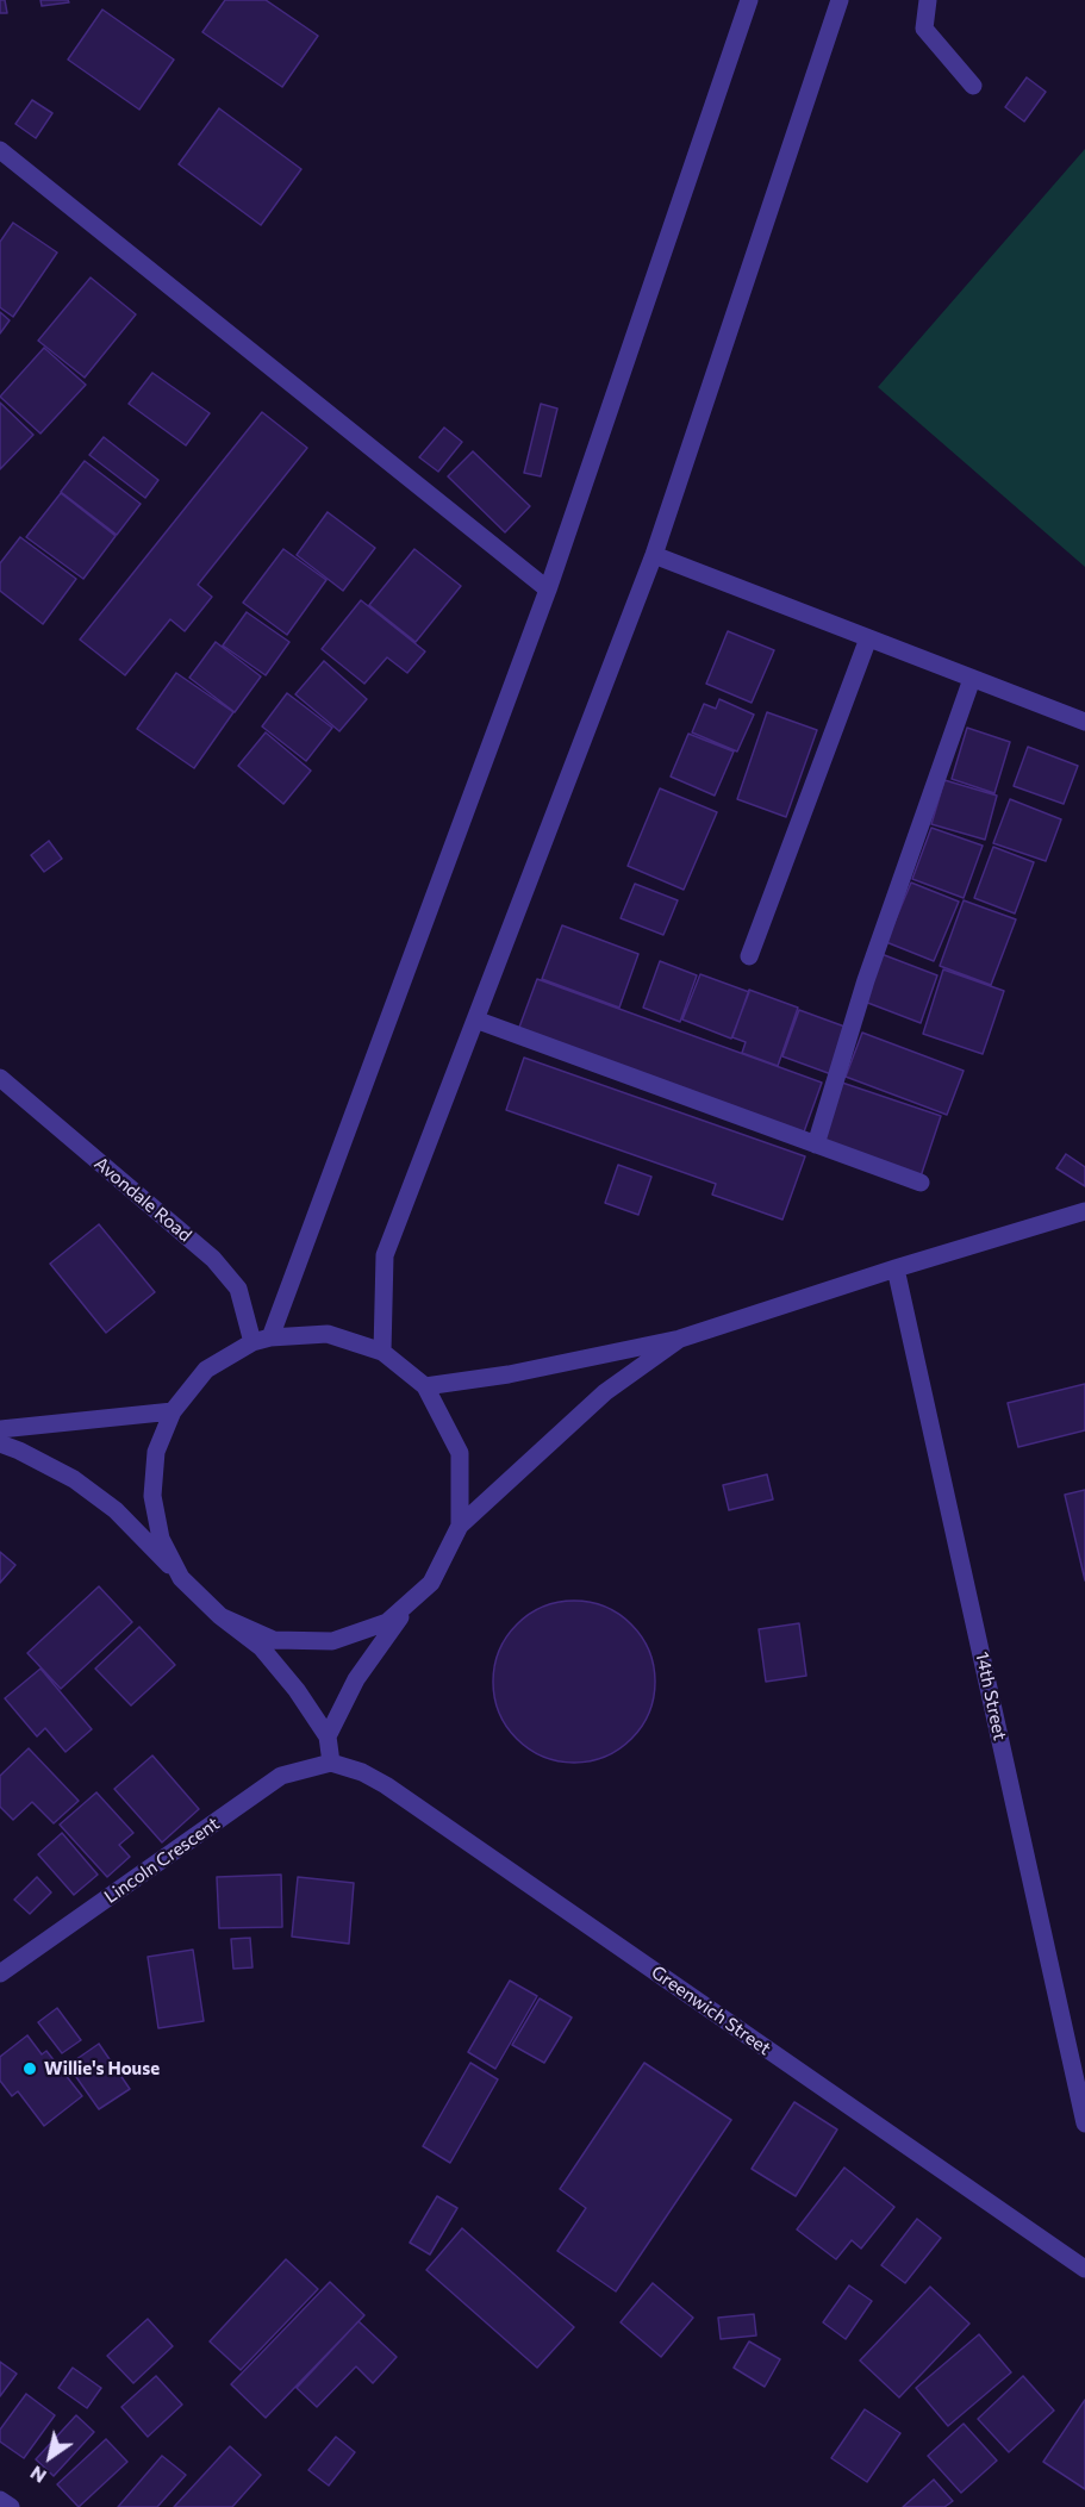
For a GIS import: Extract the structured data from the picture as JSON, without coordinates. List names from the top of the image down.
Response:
{
  "streets": {
    "street": [
      "Avondale Road",
      "14th Street",
      "Lincoln Crescent",
      "Greenwich Street"
    ]
  },
  "crossings": [
    ["Lincoln Crescent", "Greenwich Street"]
  ],
  "places": ["Willie's House"],
  "north": "bottom left"
}
